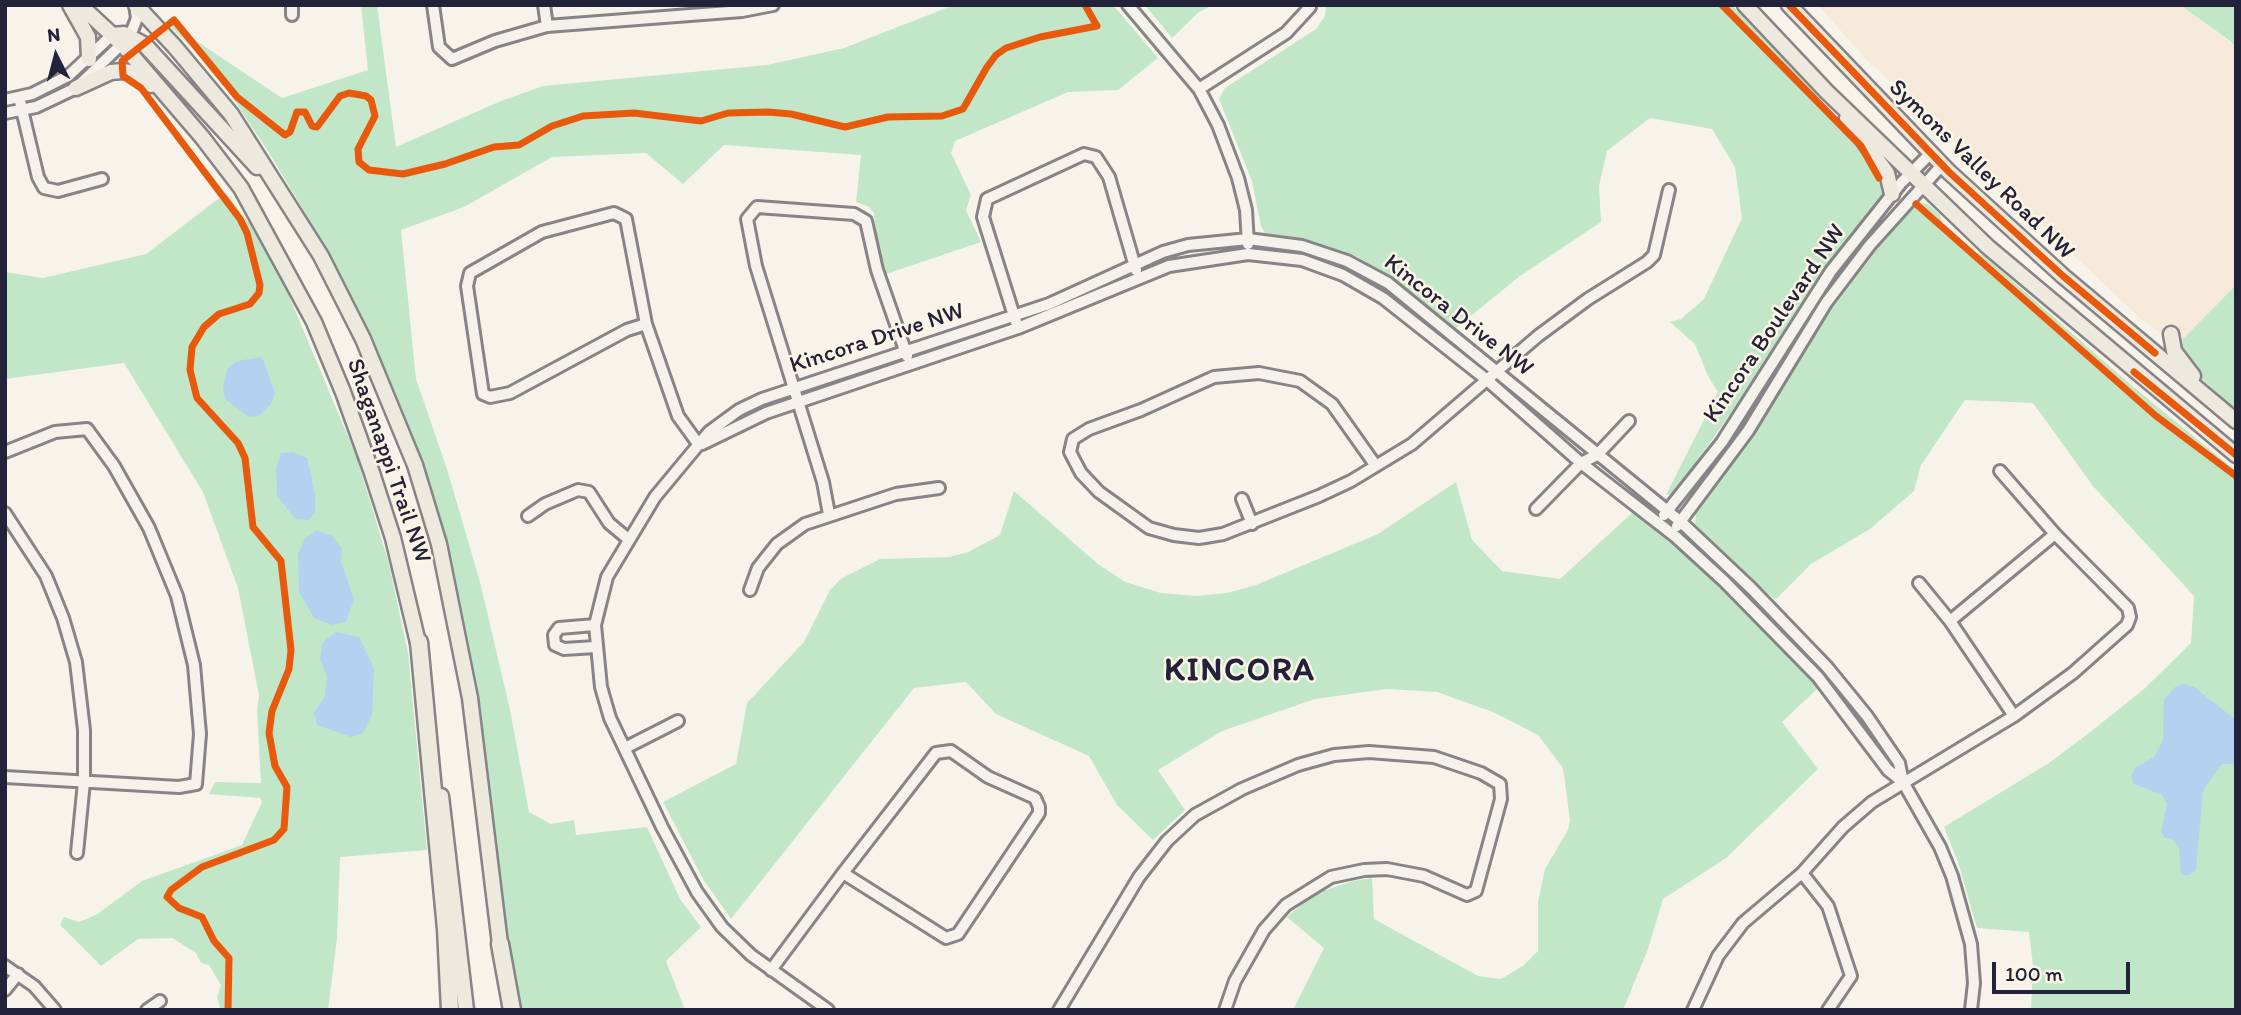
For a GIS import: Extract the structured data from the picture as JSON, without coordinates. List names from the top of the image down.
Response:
{
  "streets": {
    "main road": ["Symons Valley Road NW", "Shaganappi Trail NW"],
    "street": ["Kincora Drive NW", "Kincora Boulevard NW"]
  },
  "crossings": [
    ["Symons Valley Road NW", "Kincora Boulevard NW"],
    ["Kincora Drive NW", "Kincora Boulevard NW"]
  ],
  "districts": ["KINCORA"],
  "scale_bar": "100 m",
  "north": "top"
}
